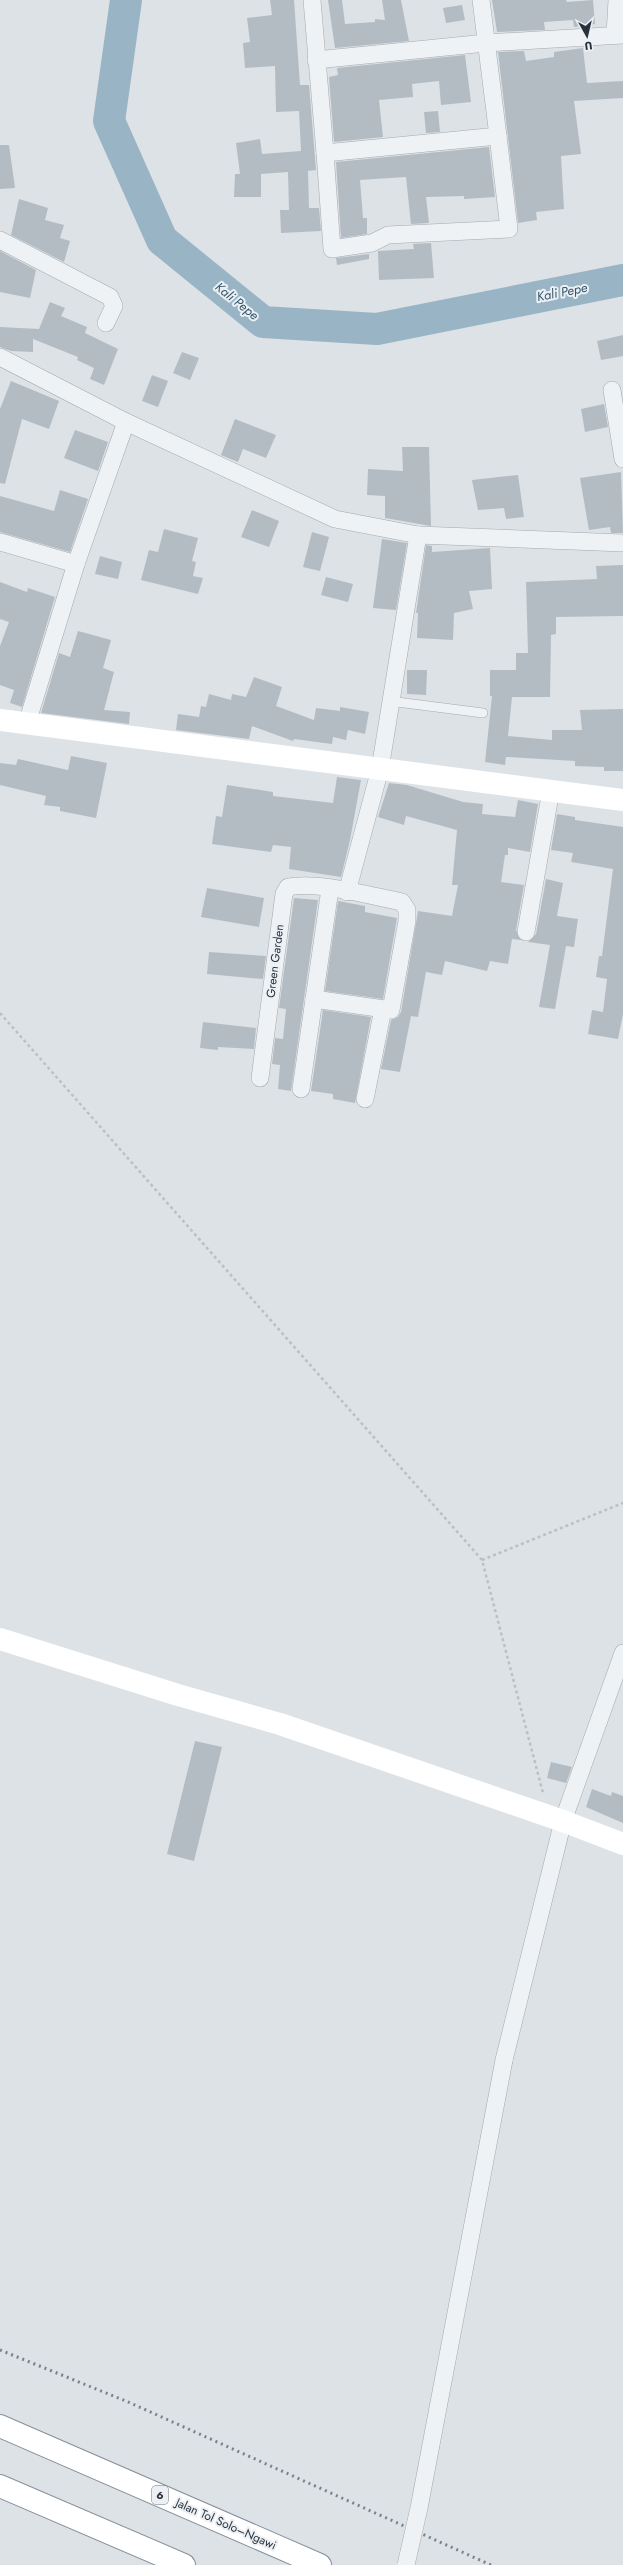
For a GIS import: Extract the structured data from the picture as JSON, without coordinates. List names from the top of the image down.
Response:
{
  "streets": {
    "main road": ["6", "Jalan Tol Solo–Ngawi"],
    "street": ["Green Garden"]
  },
  "water": ["Kali Pepe"],
  "north": "bottom"
}
